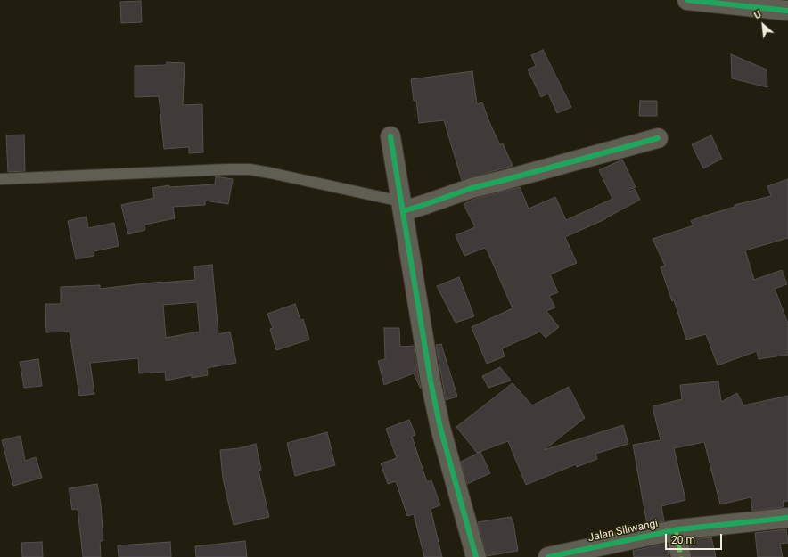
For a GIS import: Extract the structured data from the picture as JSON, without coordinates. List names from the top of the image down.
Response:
{
  "streets": {
    "street": ["Jalan Siliwangi"]
  },
  "scale_bar": "20 m",
  "north": "top left"
}
